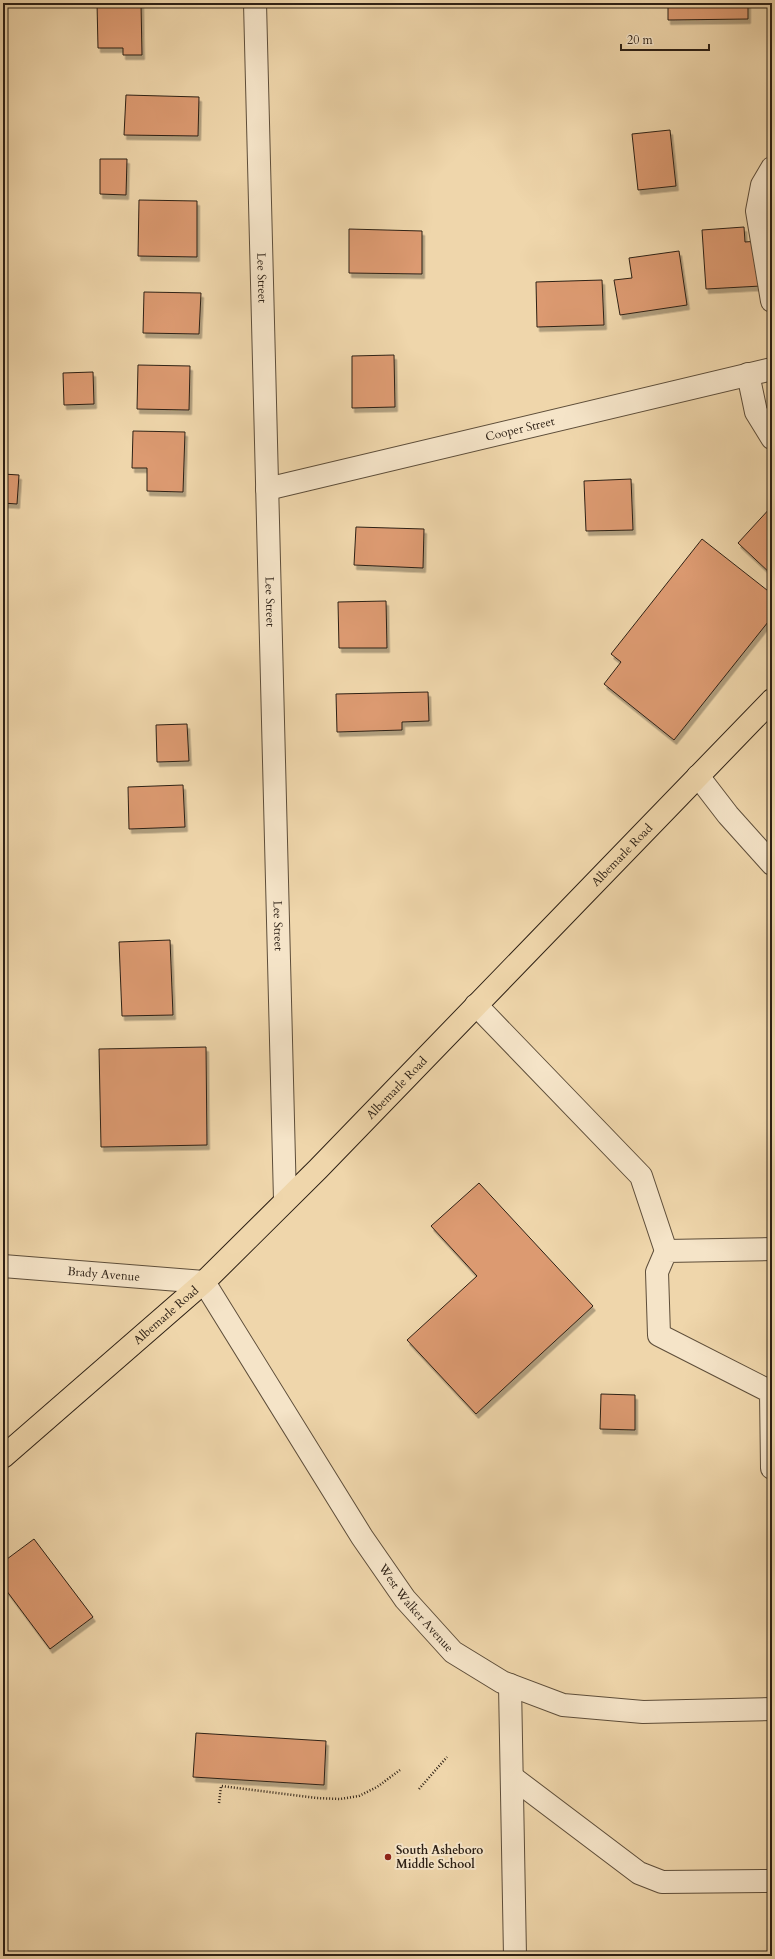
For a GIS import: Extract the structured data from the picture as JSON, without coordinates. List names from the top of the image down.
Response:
{
  "streets": {
    "main road": ["Albemarle Road"],
    "street": [
      "Lee Street",
      "Cooper Street",
      "Brady Avenue",
      "West Walker Avenue"
    ]
  },
  "crossings": [
    ["Lee Street", "Cooper Street"],
    ["Lee Street", "Albemarle Road"],
    ["Albemarle Road", "Brady Avenue"],
    ["Albemarle Road", "West Walker Avenue"],
    ["Brady Avenue", "West Walker Avenue"]
  ],
  "places": ["South Asheboro Middle School"],
  "scale_bar": "20 m"
}
